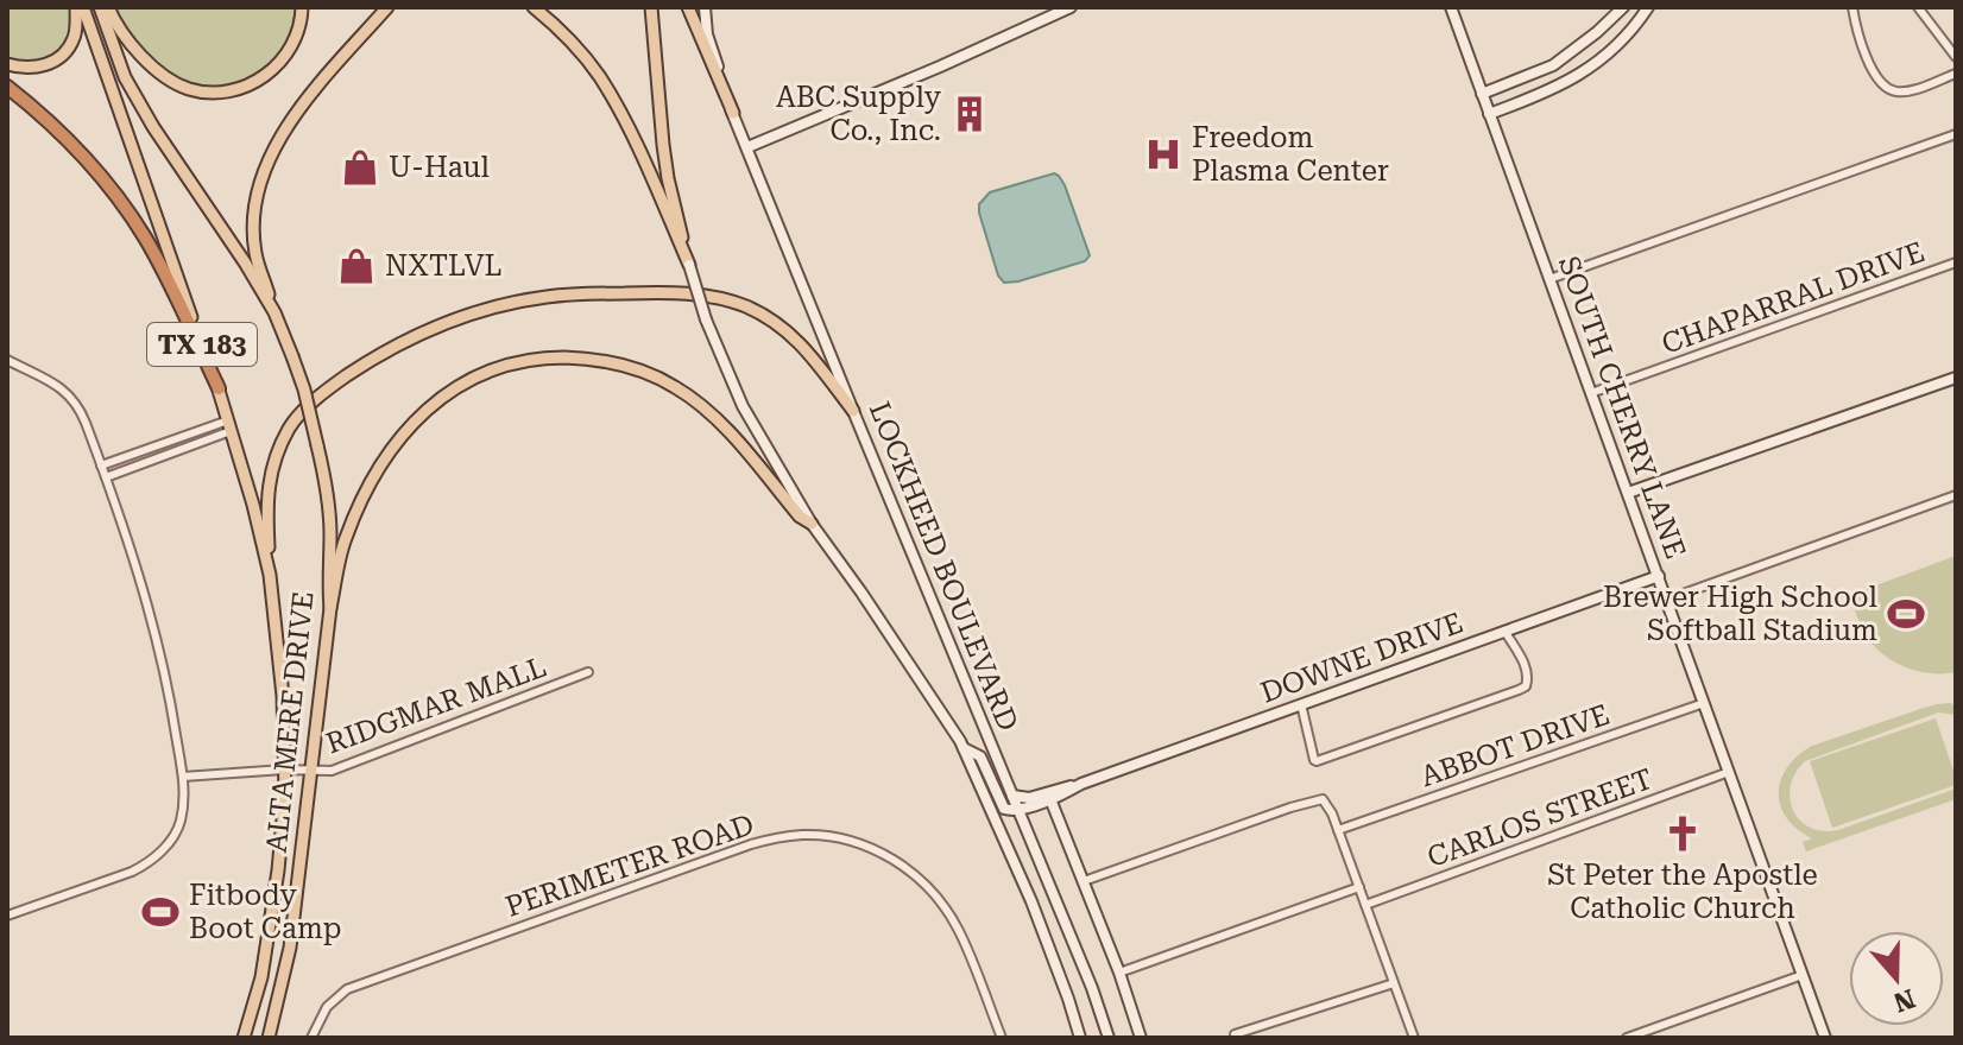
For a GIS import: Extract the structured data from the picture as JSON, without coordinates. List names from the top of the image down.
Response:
{
  "streets": {
    "main road": ["TX 183", "ALTA MERE DRIVE"],
    "street": [
      "CHAPARRAL DRIVE",
      "SOUTH CHERRY LANE",
      "LOCKHEED BOULEVARD",
      "DOWNE DRIVE",
      "RIDGMAR MALL",
      "ABBOT DRIVE",
      "CARLOS STREET",
      "PERIMETER ROAD"
    ]
  },
  "crossings": [
    ["CHAPARRAL DRIVE", "SOUTH CHERRY LANE"],
    ["SOUTH CHERRY LANE", "DOWNE DRIVE"],
    ["SOUTH CHERRY LANE", "ABBOT DRIVE"],
    ["SOUTH CHERRY LANE", "CARLOS STREET"],
    ["LOCKHEED BOULEVARD", "DOWNE DRIVE"],
    ["RIDGMAR MALL", "ALTA MERE DRIVE"]
  ],
  "places": {
    "building": ["ABC Supply Co., Inc."],
    "hospital": ["Freedom Plasma Center"],
    "shop": ["U-Haul", "NXTLVL"],
    "sports": ["Brewer High School Softball Stadium", "Fitbody Boot Camp"],
    "church": ["St Peter the Apostle Catholic Church"]
  },
  "north": "bottom"
}
